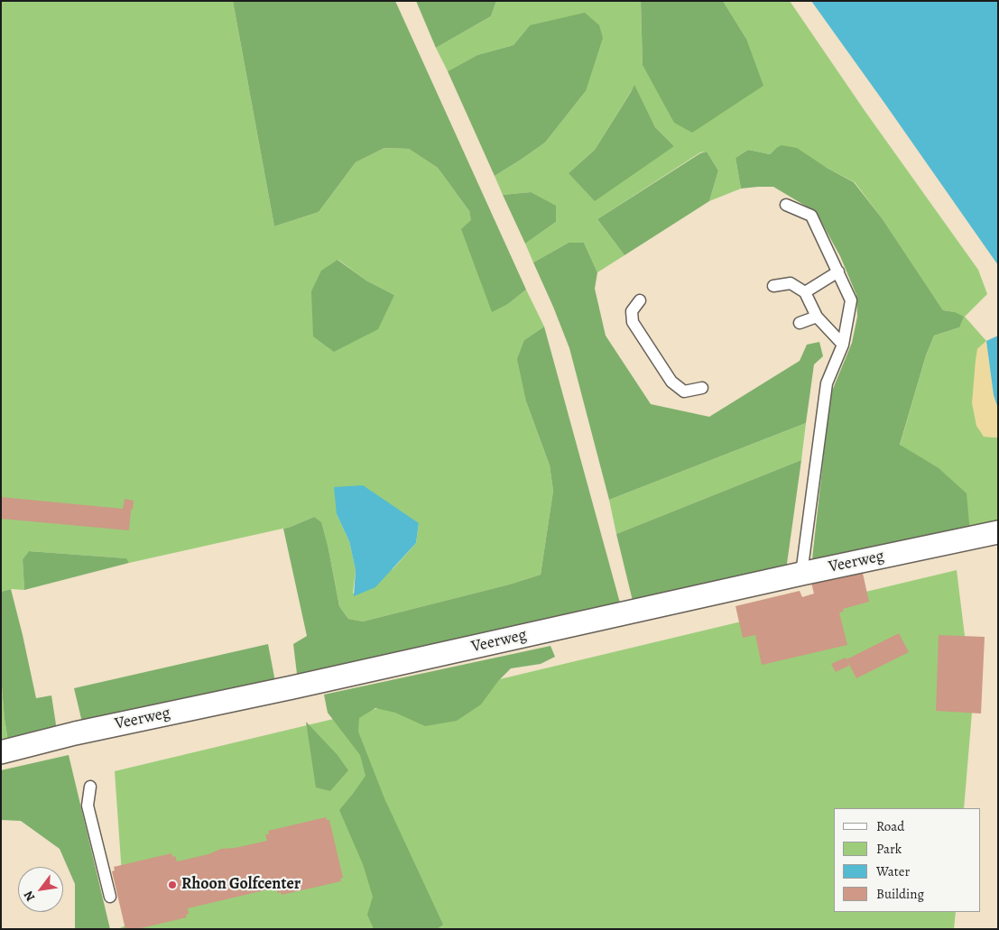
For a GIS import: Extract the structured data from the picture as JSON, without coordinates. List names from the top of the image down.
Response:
{
  "streets": {
    "street": ["Veerweg"]
  },
  "places": ["Rhoon Golfcenter"],
  "legend": [
    "Road",
    "Park",
    "Water",
    "Building"
  ],
  "north": "bottom left"
}
